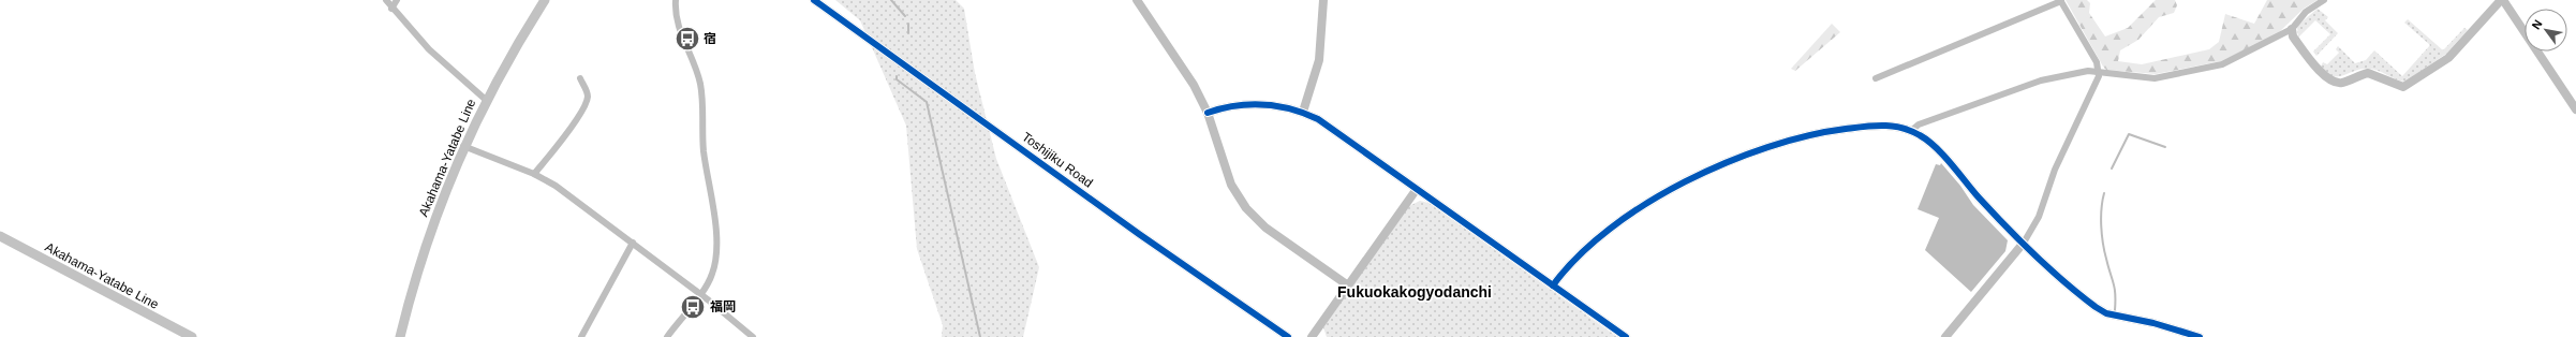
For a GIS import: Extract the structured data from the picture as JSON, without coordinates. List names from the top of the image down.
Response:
{
  "streets": {
    "main road": ["Akahama-Yatabe Line"],
    "street": ["Toshijiku Road"]
  },
  "districts": ["Fukuokakogyodanchi"],
  "places": {
    "bus stop": ["宿", "福岡"]
  },
  "north": "top left"
}
